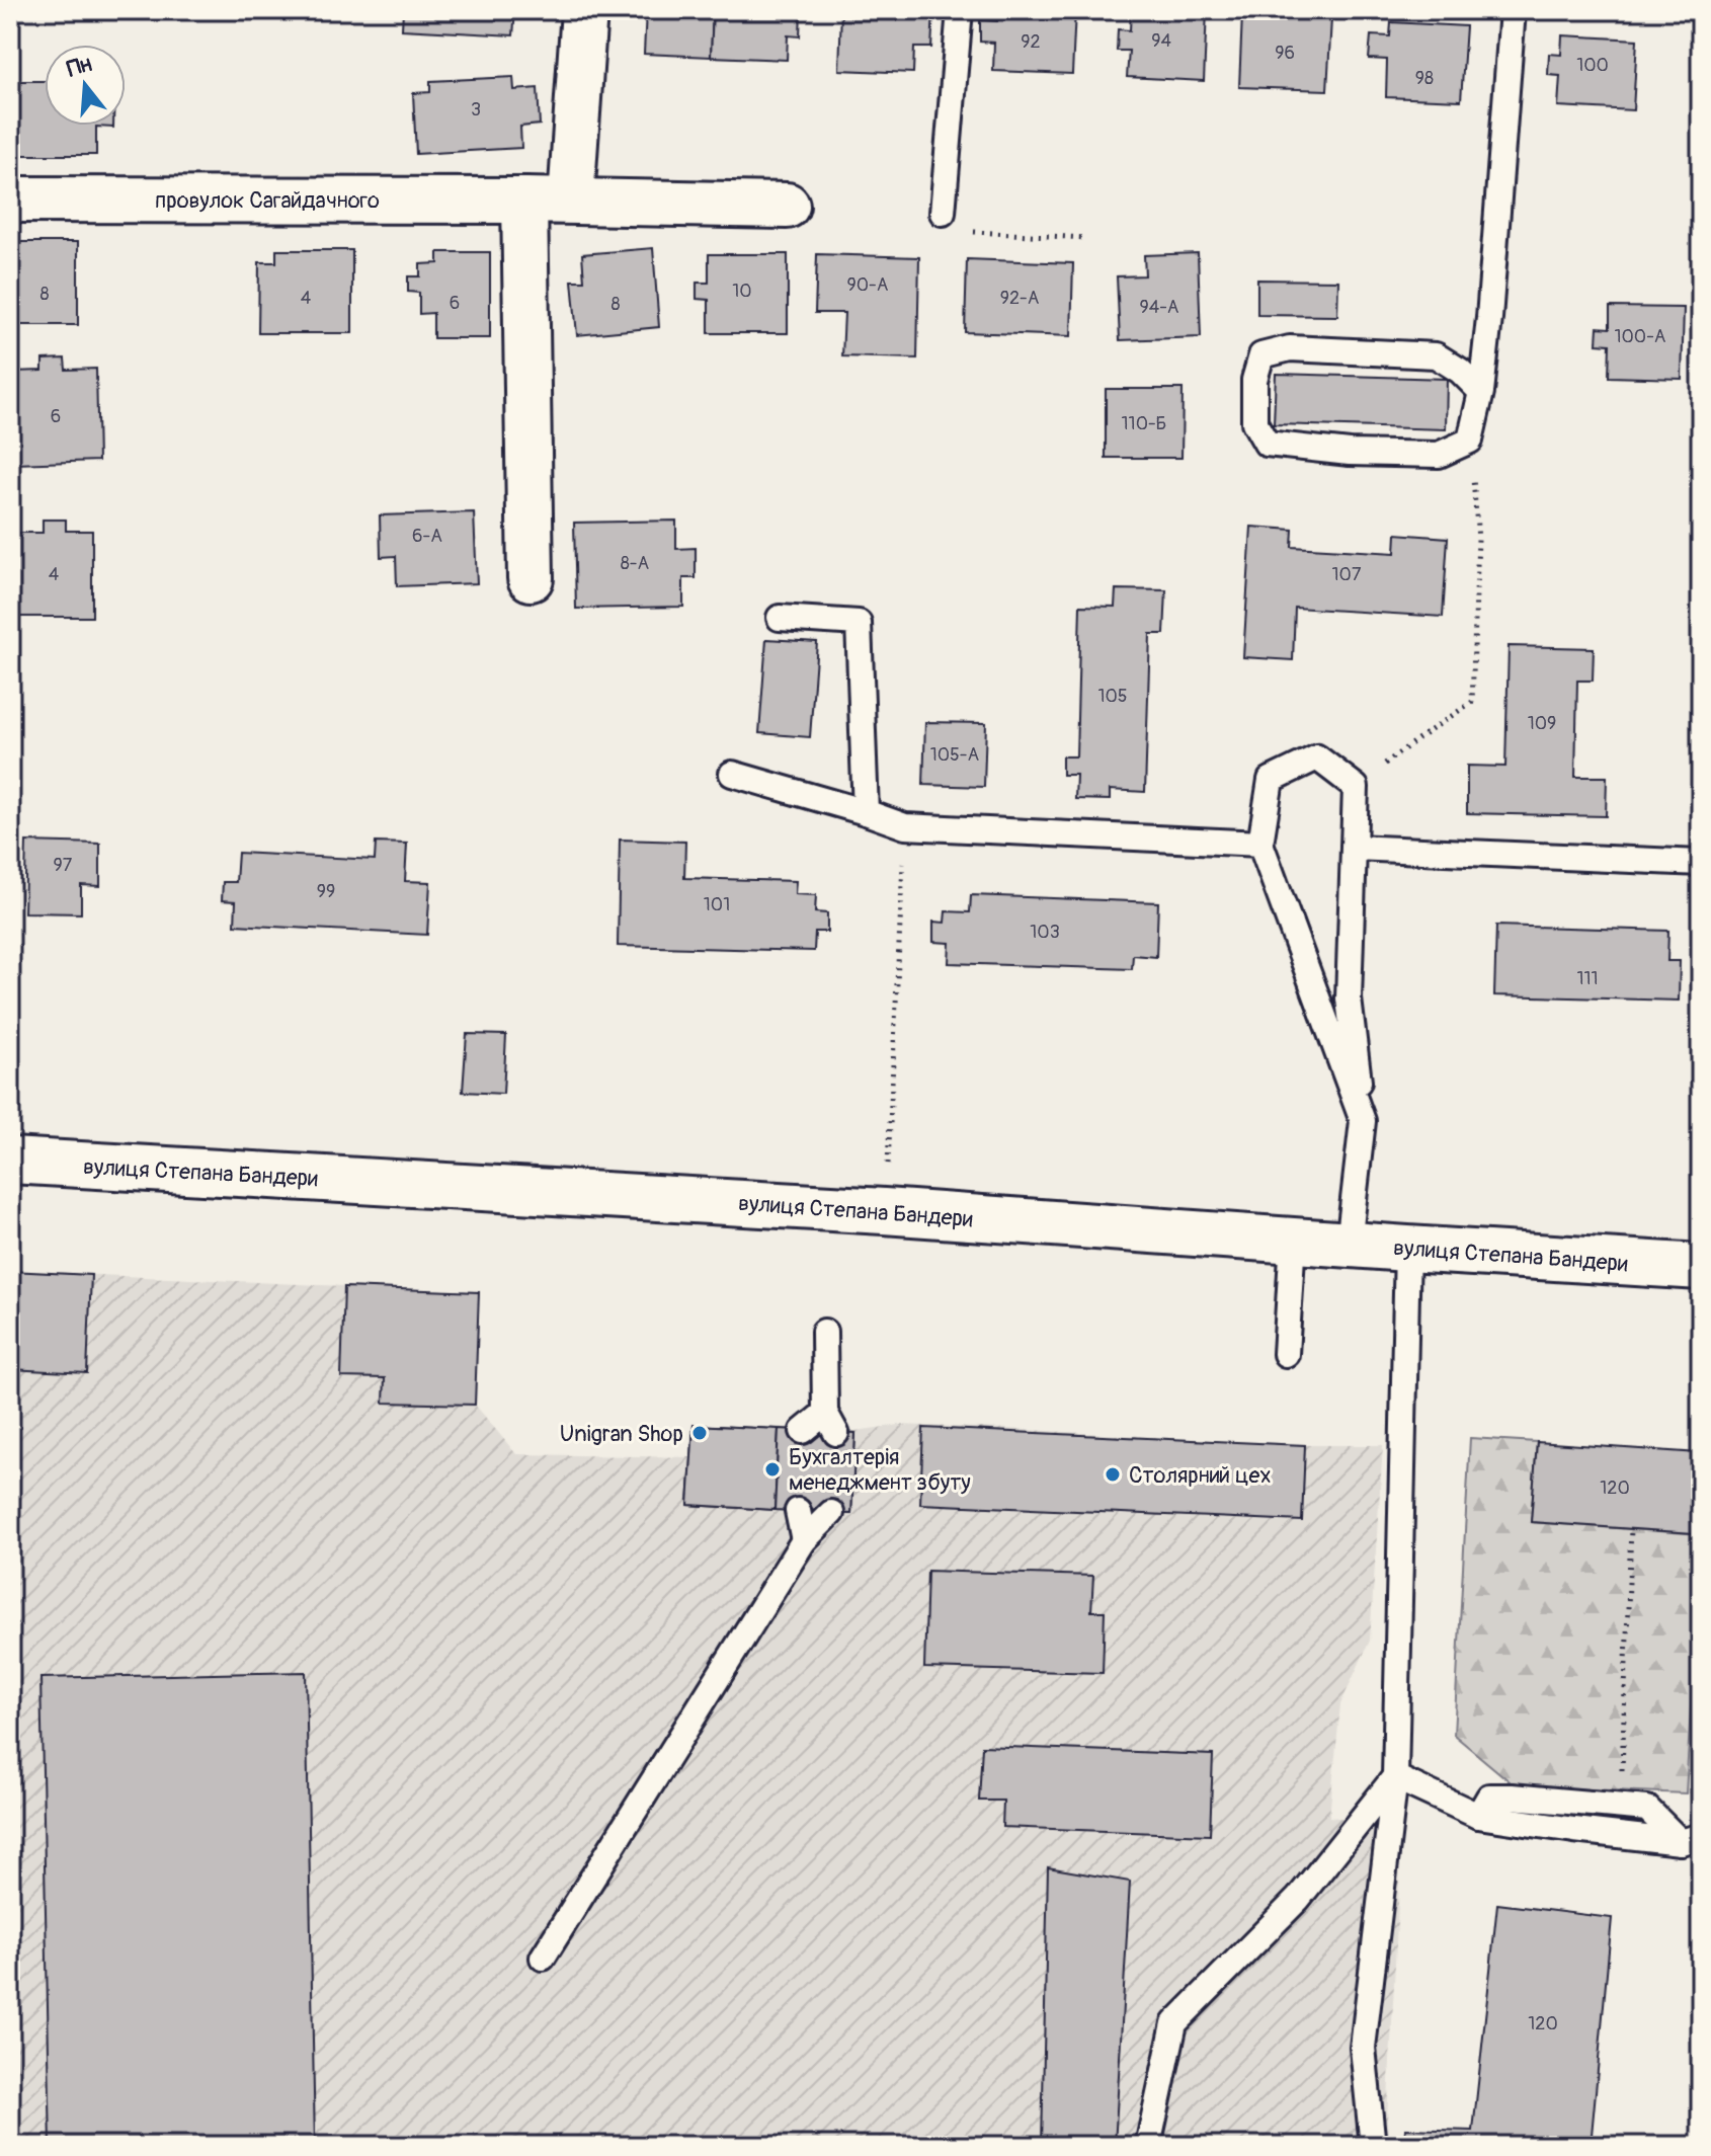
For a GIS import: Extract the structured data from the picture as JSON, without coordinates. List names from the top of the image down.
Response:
{
  "streets": {
    "street": ["провулок Сагайдачного", "вулиця Степана Бандери"]
  },
  "places": ["Unigran Shop", "Бухгалтерія менеджмент збуту", "Столярний цех"],
  "house_numbers": [
    "94",
    "92",
    "96",
    "100",
    "98",
    "3",
    "90-А",
    "10",
    "8",
    "4",
    "92-А",
    "6",
    "8",
    "94-А",
    "100-А",
    "6",
    "110-Б",
    "6-А",
    "8-А",
    "4",
    "107",
    "105",
    "109",
    "105-А",
    "97",
    "99",
    "101",
    "103",
    "111",
    "120",
    "120"
  ],
  "north": "top"
}
